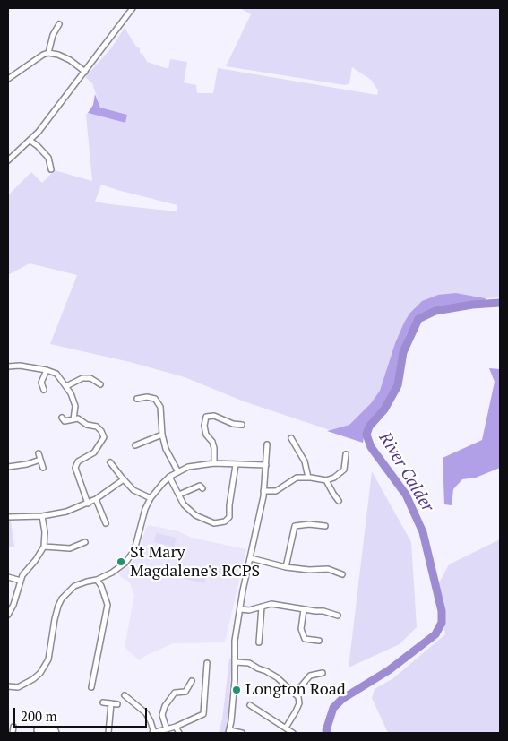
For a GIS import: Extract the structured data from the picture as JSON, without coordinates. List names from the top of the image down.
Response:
{
  "water": ["River Calder"],
  "places": ["St Mary Magdalene's RCPS", "Longton Road"],
  "scale_bar": "200 m"
}
